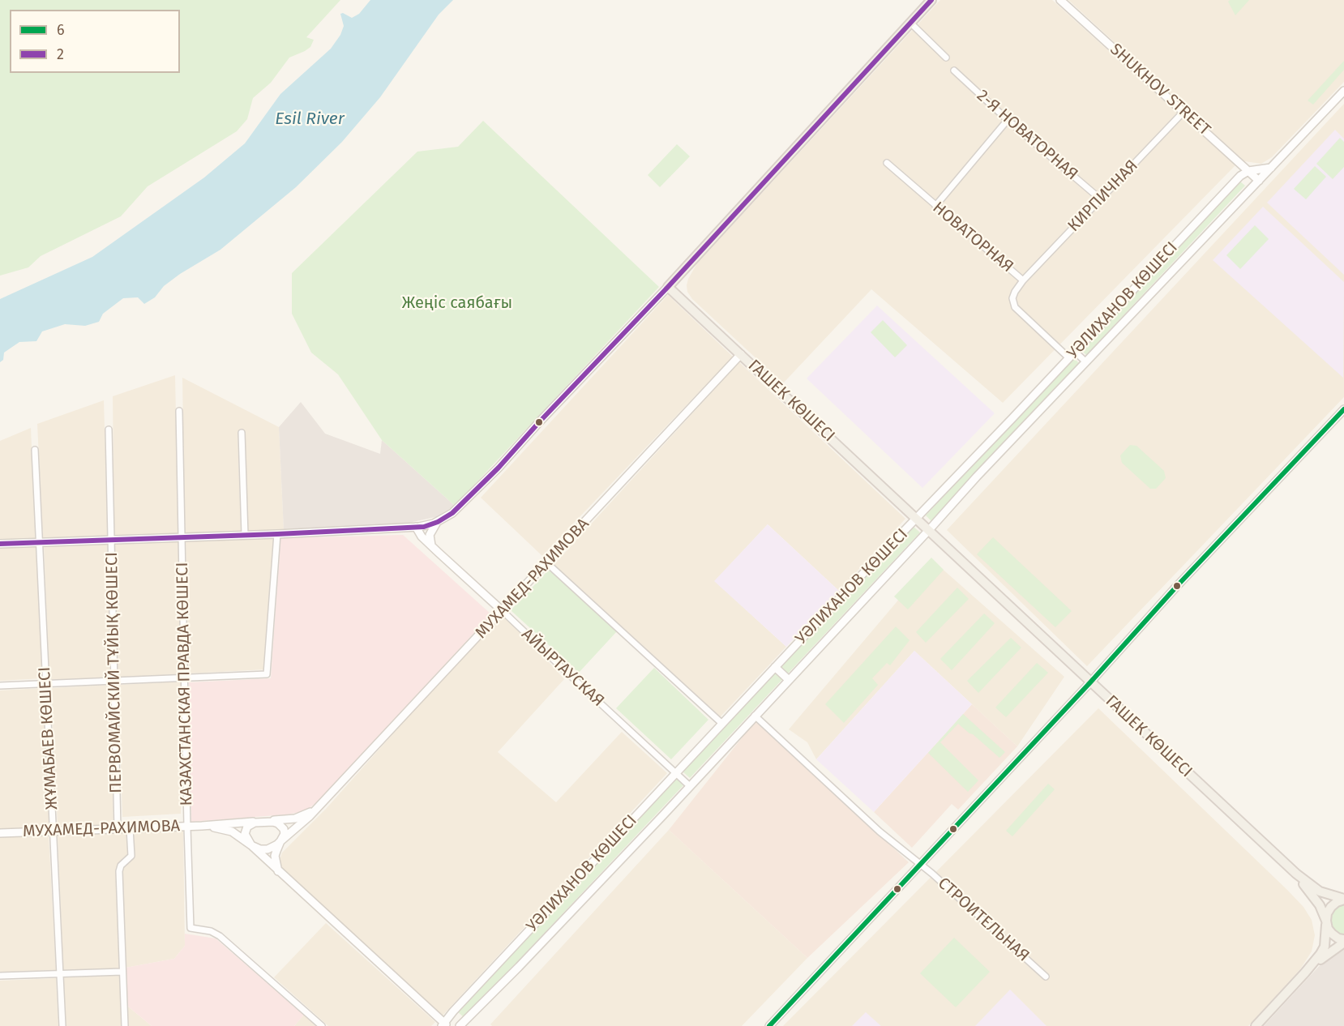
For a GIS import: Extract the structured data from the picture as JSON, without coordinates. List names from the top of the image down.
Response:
{
  "streets": {
    "main road": [
      "SHUKHOV STREET",
      "УӘЛИХАНОВ КӨШЕСІ",
      "ГАШЕК КӨШЕСІ",
      "МУХАМЕД-РАХИМОВА",
      "АЙЫРТАУСКАЯ"
    ],
    "street": [
      "2-Я НОВАТОРНАЯ",
      "КИРПИЧНАЯ",
      "НОВАТОРНАЯ",
      "ПЕРВОМАЙСКИЙ ТҰЙЫҚ КӨШЕСІ",
      "КАЗАХСТАНСКАЯ ПРАВДА КӨШЕСІ",
      "ЖҰМАБАЕВ КӨШЕСІ",
      "СТРОИТЕЛЬНАЯ"
    ]
  },
  "crossings": [
    ["SHUKHOV STREET", "КИРПИЧНАЯ"],
    ["SHUKHOV STREET", "УӘЛИХАНОВ КӨШЕСІ"],
    ["2-Я НОВАТОРНАЯ", "КИРПИЧНАЯ"],
    ["КИРПИЧНАЯ", "НОВАТОРНАЯ"],
    ["НОВАТОРНАЯ", "УӘЛИХАНОВ КӨШЕСІ"],
    ["УӘЛИХАНОВ КӨШЕСІ", "ГАШЕК КӨШЕСІ"],
    ["УӘЛИХАНОВ КӨШЕСІ", "АЙЫРТАУСКАЯ"],
    ["ГАШЕК КӨШЕСІ", "МУХАМЕД-РАХИМОВА"],
    ["МУХАМЕД-РАХИМОВА", "АЙЫРТАУСКАЯ"],
    ["МУХАМЕД-РАХИМОВА", "ПЕРВОМАЙСКИЙ ТҰЙЫҚ КӨШЕСІ"],
    ["МУХАМЕД-РАХИМОВА", "КАЗАХСТАНСКАЯ ПРАВДА КӨШЕСІ"],
    ["МУХАМЕД-РАХИМОВА", "ЖҰМАБАЕВ КӨШЕСІ"]
  ],
  "water": ["Esil River"],
  "parks": ["Жеңіс саябағы"],
  "lines": ["transit line 2", "transit line 6"],
  "legend": ["6", "2"]
}
